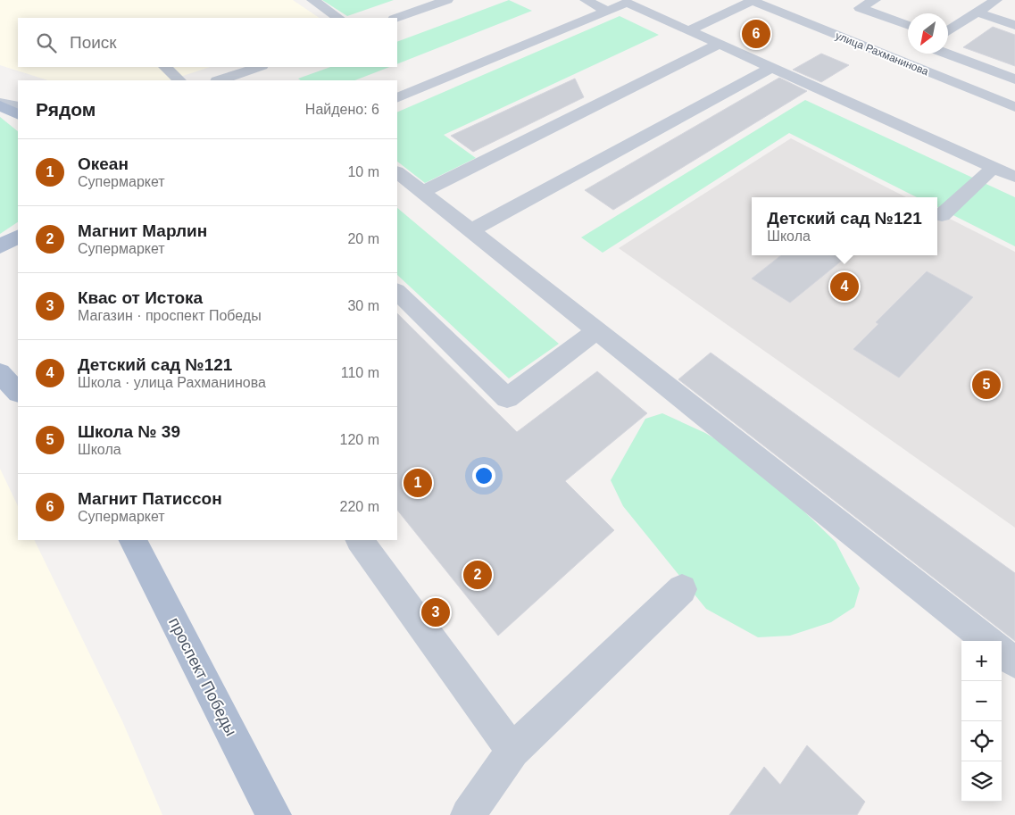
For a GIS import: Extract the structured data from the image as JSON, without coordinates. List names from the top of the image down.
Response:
{
  "streets": {
    "main road": ["проспект Победы"],
    "street": ["улица Рахманинова"]
  },
  "north": "bottom left",
  "page": {
    "pins": [
      "6",
      "4",
      "5",
      "1",
      "2",
      "3"
    ],
    "search": "Поиск",
    "heading": ["Рядом", "Найдено: 6"],
    "list": [
      {
        "mark": "1",
        "name": "Океан",
        "note": "Супермаркет",
        "value": "10 m"
      },
      {
        "mark": "2",
        "name": "Магнит Марлин",
        "note": "Супермаркет",
        "value": "20 m"
      },
      {
        "mark": "3",
        "name": "Квас от Истока",
        "note": "Магазин · проспект Победы",
        "value": "30 m"
      },
      {
        "mark": "4",
        "name": "Детский сад №121",
        "note": "Школа · улица Рахманинова",
        "value": "110 m"
      },
      {
        "mark": "5",
        "name": "Школа № 39",
        "note": "Школа",
        "value": "120 m"
      },
      {
        "mark": "6",
        "name": "Магнит Патиссон",
        "note": "Супермаркет",
        "value": "220 m"
      }
    ],
    "popup": ["Детский сад №121", "Школа"],
    "map_buttons": ["+", "−"]
  }
}
